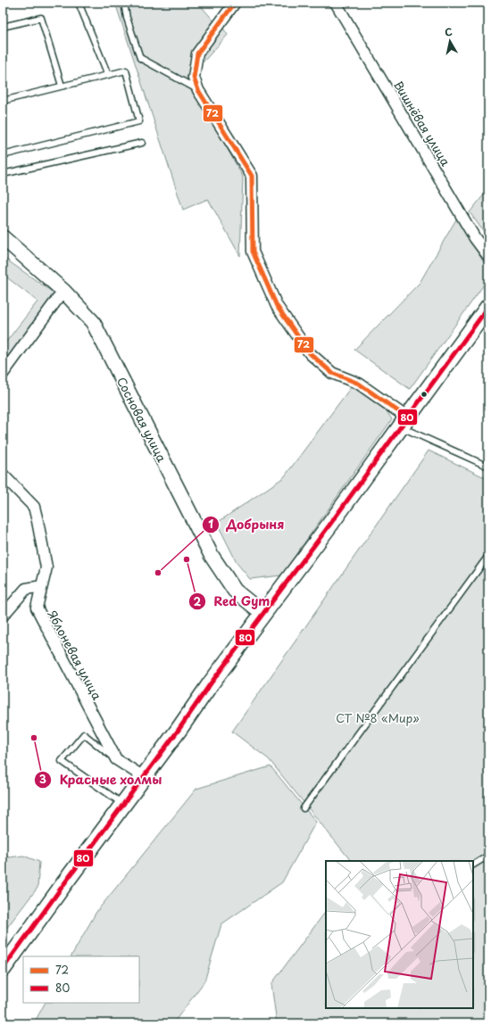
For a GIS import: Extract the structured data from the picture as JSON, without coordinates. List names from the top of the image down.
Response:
{
  "streets": {
    "street": ["Вишнёвая улица", "Сосновая улица", "Яблоневая улица"]
  },
  "parks": ["СТ №8 «Мир»"],
  "places": ["Red Gym", "Добрыня", "Красные холмы"],
  "lines": ["transit line 72", "transit line 80"],
  "legend": ["72", "80"],
  "north": "top"
}
